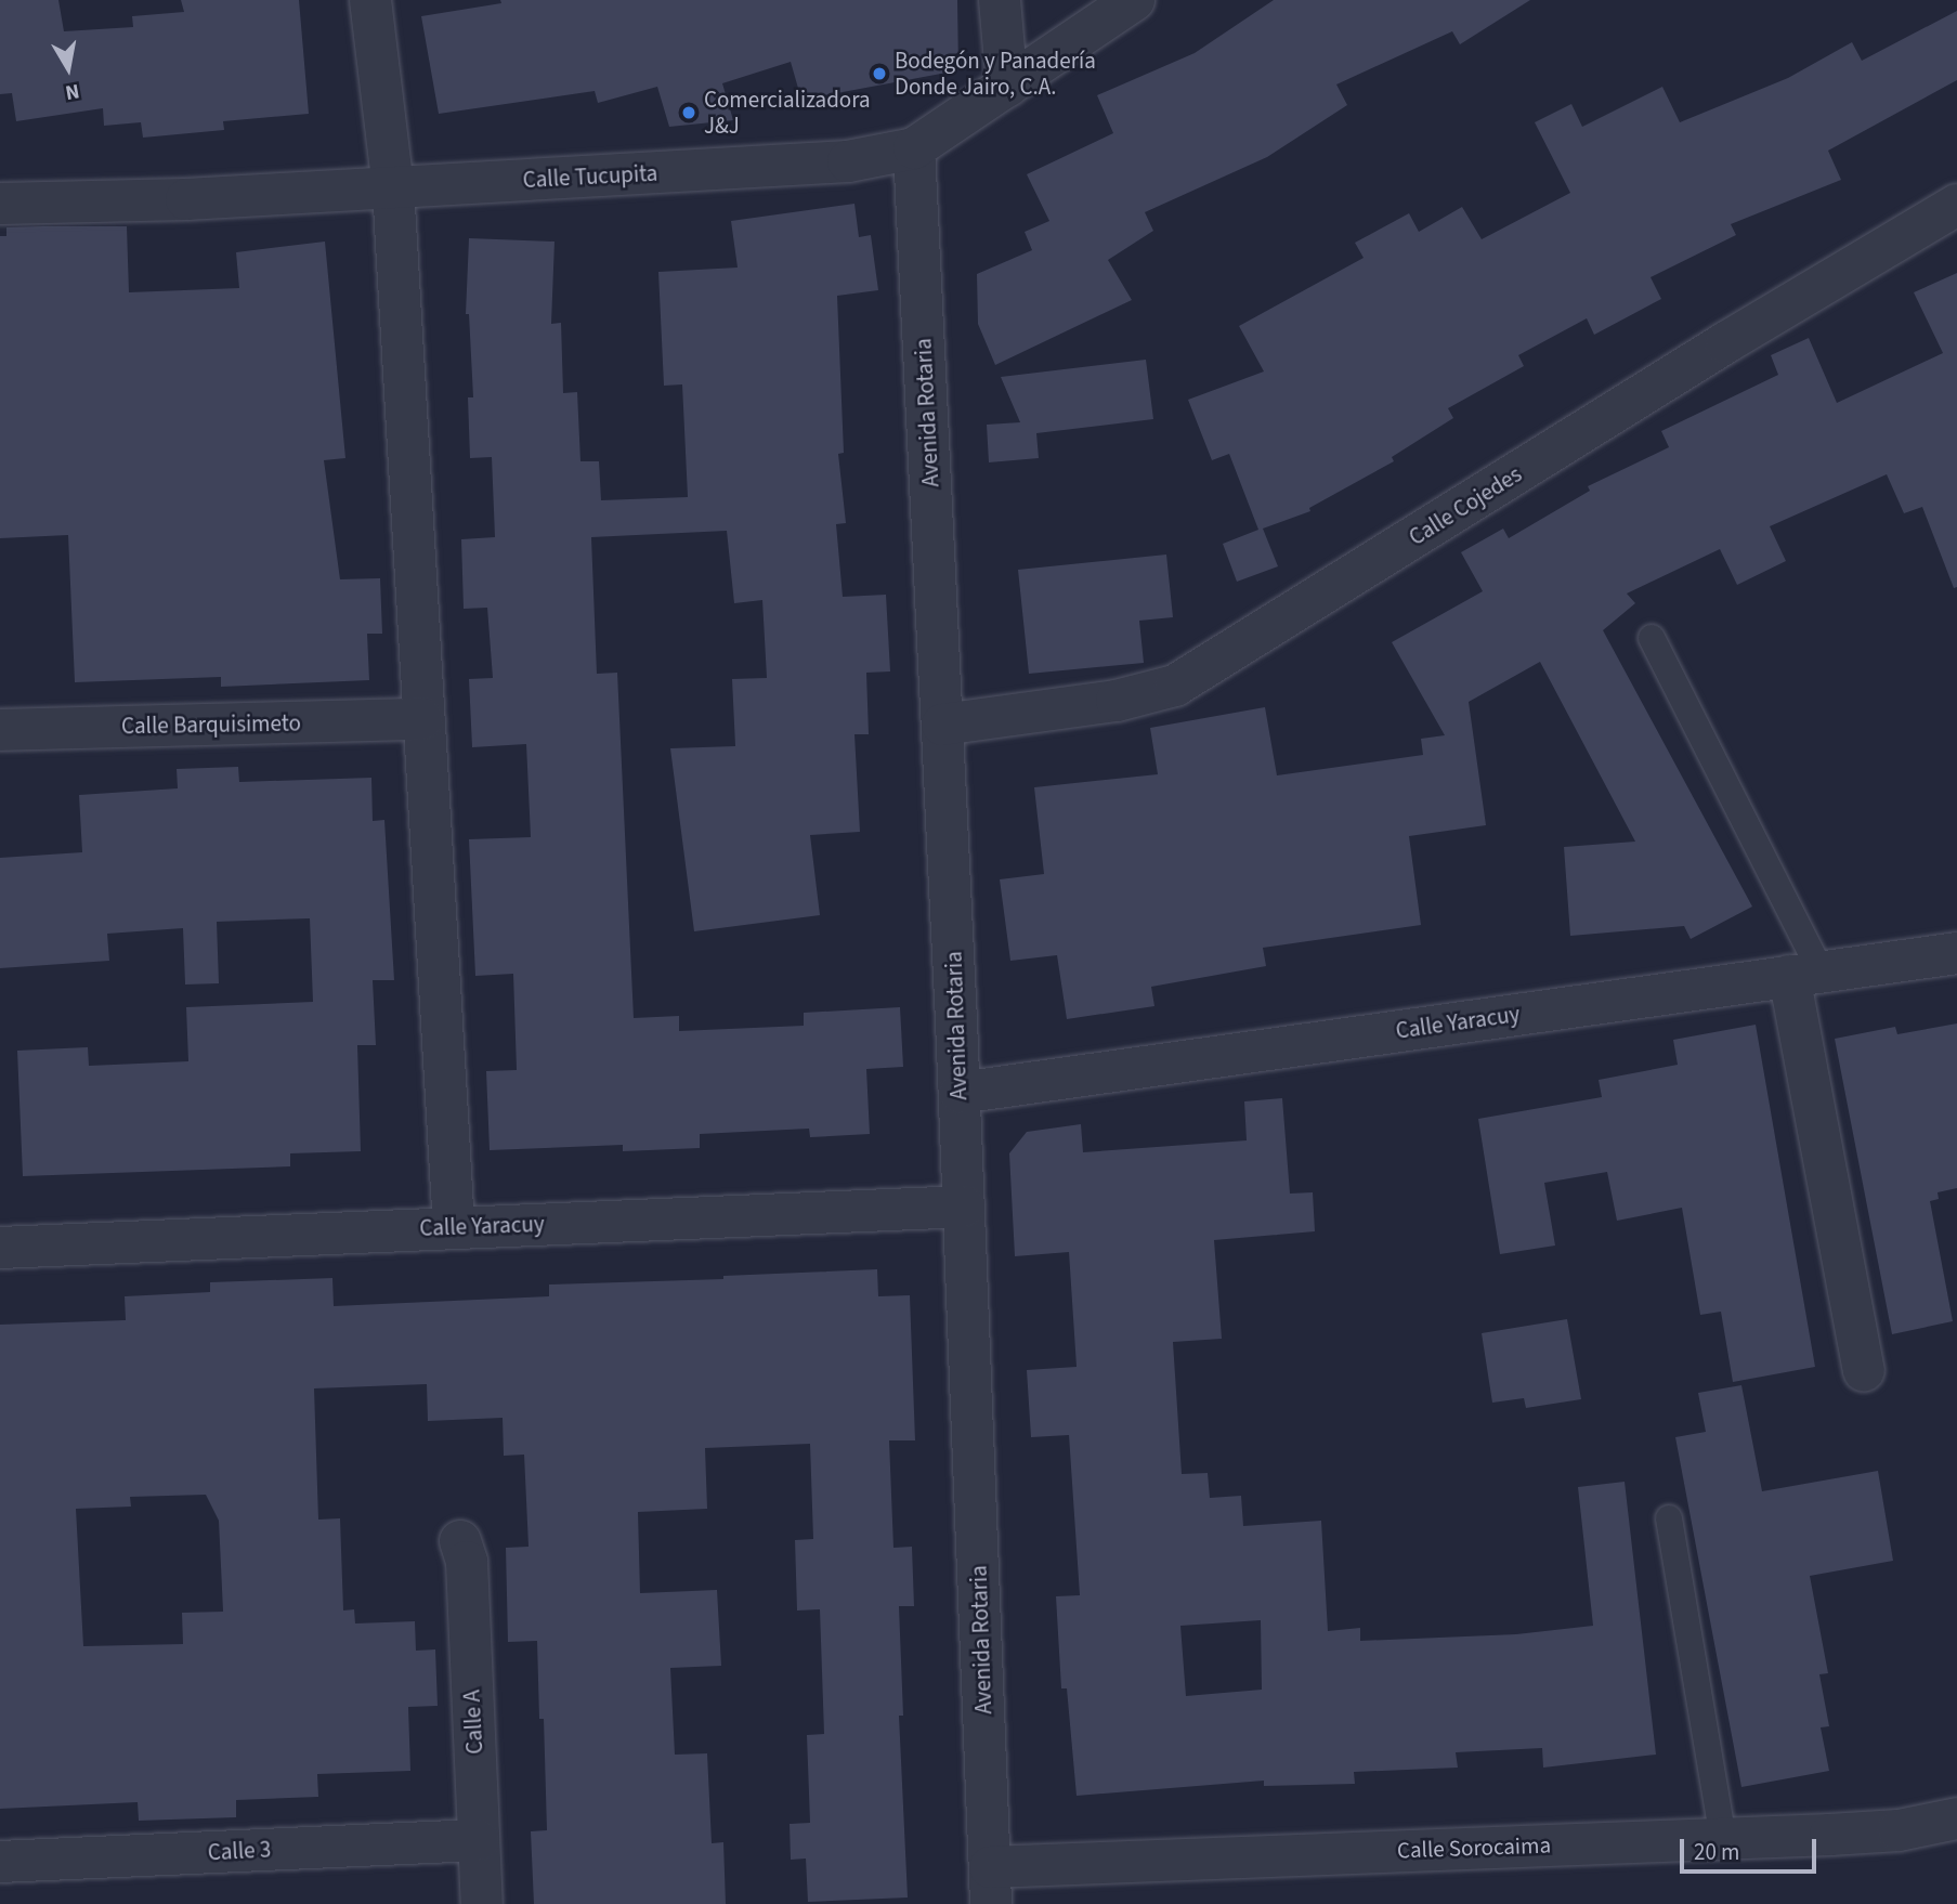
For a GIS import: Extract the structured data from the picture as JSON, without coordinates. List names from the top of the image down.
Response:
{
  "streets": {
    "street": [
      "Calle Tucupita",
      "Avenida Rotaria",
      "Calle Cojedes",
      "Calle Barquisimeto",
      "Calle Yaracuy",
      "Calle A",
      "Calle Sorocaima",
      "Calle 3"
    ]
  },
  "crossings": [
    ["Calle Tucupita", "Avenida Rotaria"],
    ["Avenida Rotaria", "Calle Cojedes"],
    ["Avenida Rotaria", "Calle Yaracuy"],
    ["Avenida Rotaria", "Calle Sorocaima"],
    ["Calle A", "Calle 3"]
  ],
  "places": ["Bodegón y Panadería Donde Jairo, C.A.", "Comercializadora J&J"],
  "scale_bar": "20 m",
  "north": "bottom"
}
